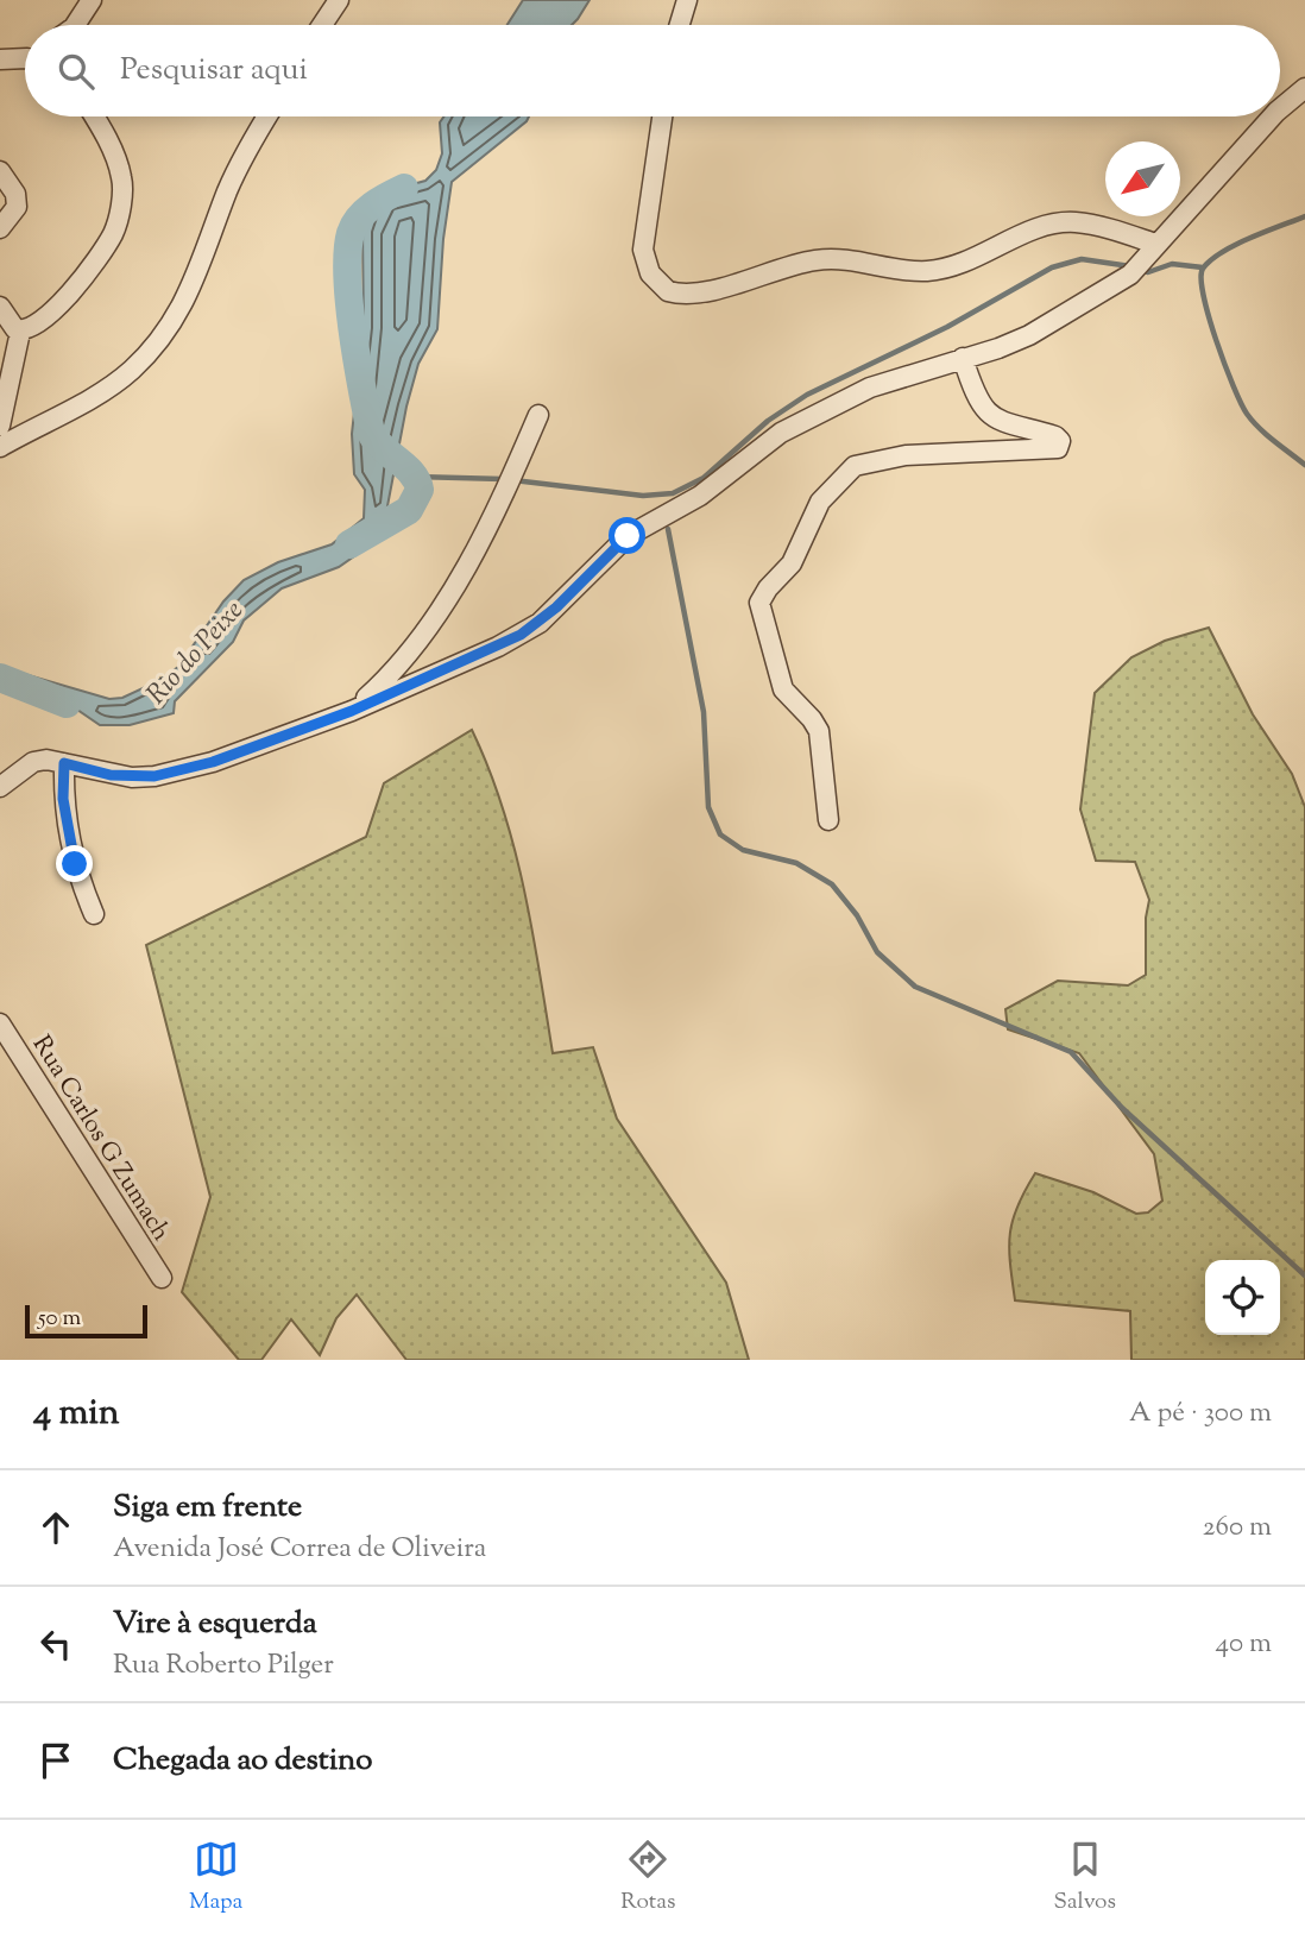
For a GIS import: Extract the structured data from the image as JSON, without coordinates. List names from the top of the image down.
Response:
{
  "streets": {
    "street": ["Rua Carlos G Zumach"]
  },
  "water": ["Rio do Peixe"],
  "scale_bar": "50 m",
  "north": "bottom left",
  "page": {
    "search": "Pesquisar aqui",
    "scale": "50 m",
    "heading": ["4 min", "A pé · 300 m"],
    "list": [
      ["Siga em frente", "Avenida José Correa de Oliveira", "260 m"],
      ["Vire à esquerda", "Rua Roberto Pilger", "40 m"],
      "Chegada ao destino"
    ],
    "nav": ["Mapa", "Rotas", "Salvos"]
  }
}
